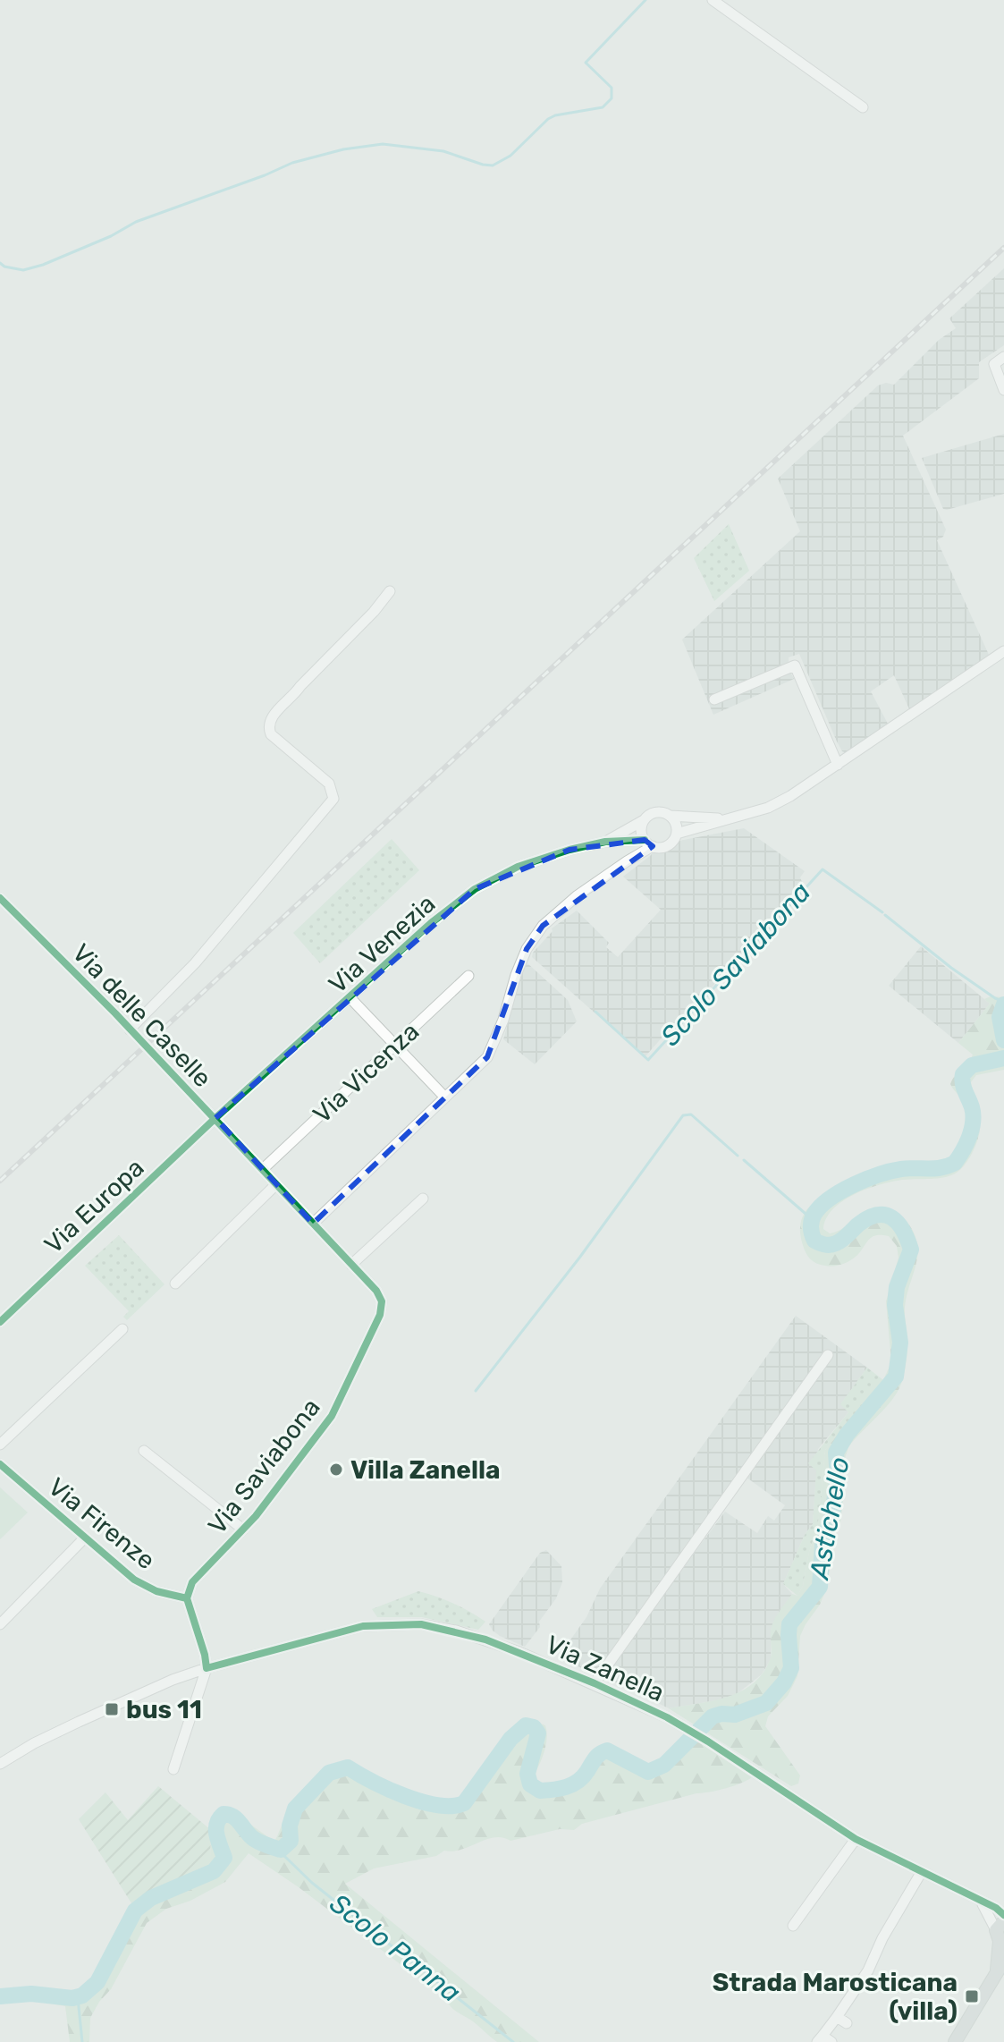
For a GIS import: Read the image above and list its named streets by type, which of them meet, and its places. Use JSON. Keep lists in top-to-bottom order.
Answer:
{
  "streets": {
    "street": [
      "Via Venezia",
      "Via delle Caselle",
      "Via Vicenza",
      "Via Europa",
      "Via Saviabona",
      "Via Firenze",
      "Via Zanella"
    ]
  },
  "crossings": [
    ["Via Venezia", "Via delle Caselle"],
    ["Via Venezia", "Via Europa"],
    ["Via delle Caselle", "Via Vicenza"],
    ["Via delle Caselle", "Via Europa"],
    ["Via delle Caselle", "Via Saviabona"],
    ["Via Saviabona", "Via Firenze"]
  ],
  "water": ["Scolo Saviabona", "Astichello", "Scolo Panna"],
  "places": {
    "other": ["Villa Zanella"],
    "transit": ["bus 11", "Strada Marosticana (villa)"]
  }
}
